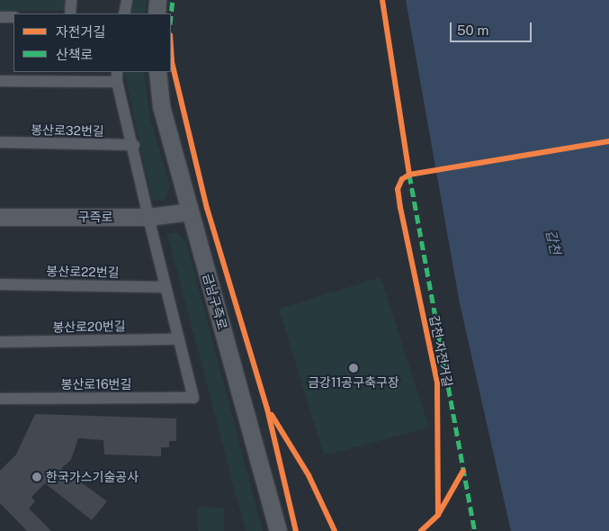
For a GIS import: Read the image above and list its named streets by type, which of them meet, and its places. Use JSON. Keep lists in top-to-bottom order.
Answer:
{
  "streets": {
    "main road": ["구즉로", "금남구즉로"],
    "street": [
      "봉산로32번길",
      "봉산로22번길",
      "봉산로20번길",
      "봉산로16번길"
    ],
    "cycle path": ["갑천 자전거길"]
  },
  "crossings": [
    ["구즉로", "금남구즉로"],
    ["봉산로20번길", "봉산로16번길"]
  ],
  "water": ["갑천"],
  "places": ["금강11공구축구장", "한국가스기술공사"],
  "legend": ["자전거길", "산책로"],
  "scale_bar": "50 m"
}
